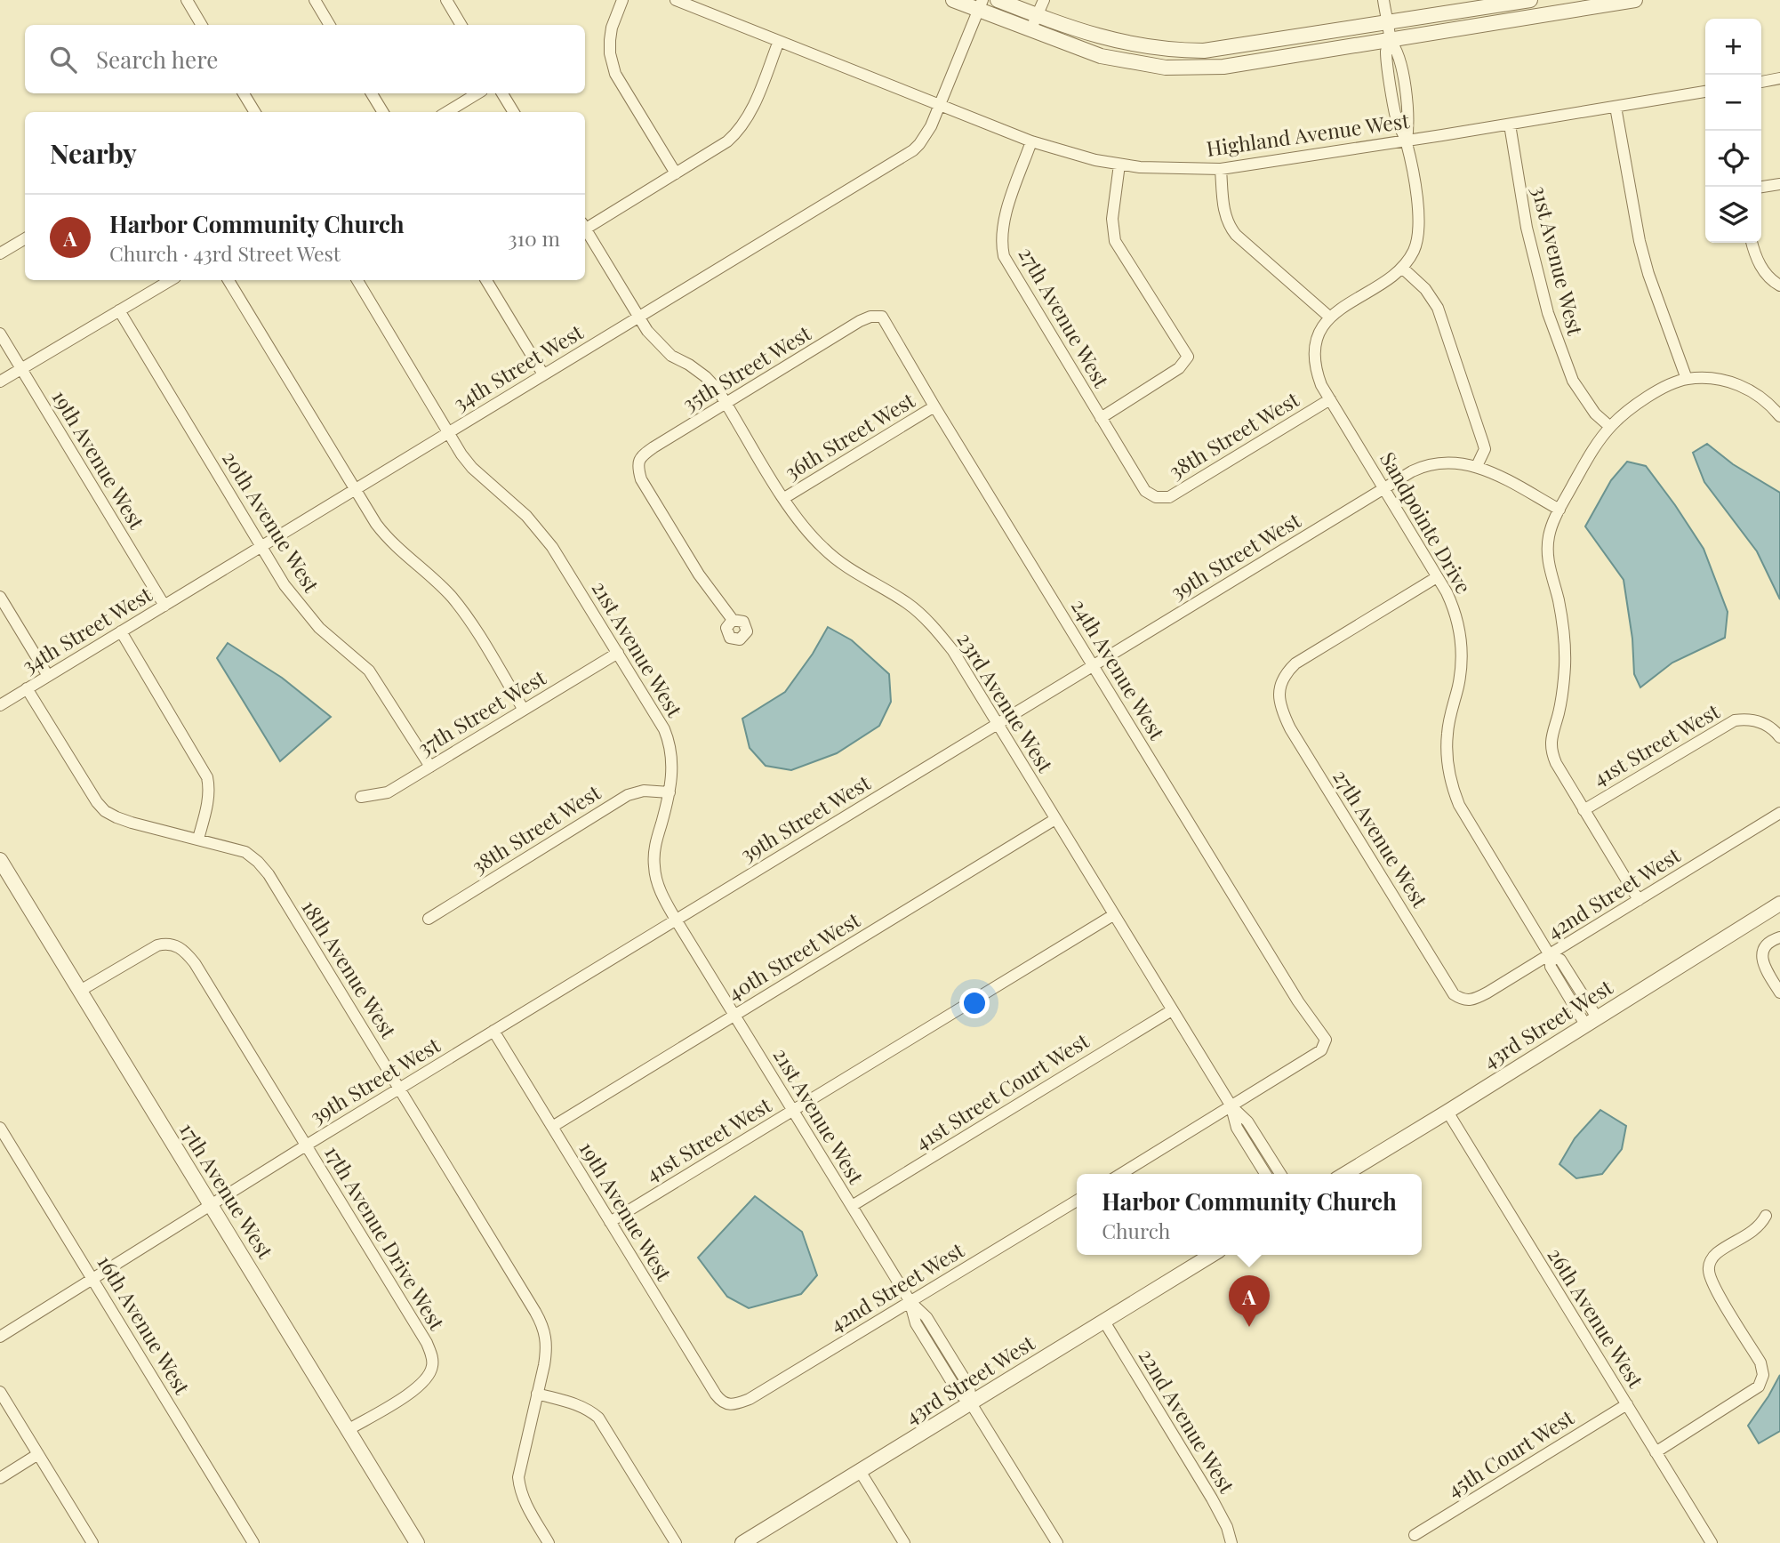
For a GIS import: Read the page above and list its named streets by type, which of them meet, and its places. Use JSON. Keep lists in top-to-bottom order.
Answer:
{
  "streets": {
    "street": [
      "Highland Avenue West",
      "31st Avenue West",
      "27th Avenue West",
      "34th Street West",
      "35th Street West",
      "38th Street West",
      "36th Street West",
      "19th Avenue West",
      "20th Avenue West",
      "Sandpointe Drive",
      "39th Street West",
      "21st Avenue West",
      "24th Avenue West",
      "23rd Avenue West",
      "37th Street West",
      "41st Street West",
      "42nd Street West",
      "40th Street West",
      "18th Avenue West",
      "43rd Street West",
      "41st Street Court West",
      "17th Avenue West",
      "17th Avenue Drive West",
      "26th Avenue West",
      "16th Avenue West",
      "22nd Avenue West",
      "45th Court West"
    ]
  },
  "crossings": [
    ["Highland Avenue West", "31st Avenue West"],
    ["Highland Avenue West", "27th Avenue West"],
    ["Highland Avenue West", "34th Street West"],
    ["Highland Avenue West", "Sandpointe Drive"],
    ["27th Avenue West", "38th Street West"],
    ["27th Avenue West", "Sandpointe Drive"],
    ["27th Avenue West", "42nd Street West"],
    ["34th Street West", "19th Avenue West"],
    ["34th Street West", "20th Avenue West"],
    ["34th Street West", "21st Avenue West"],
    ["34th Street West", "23rd Avenue West"],
    ["34th Street West", "18th Avenue West"],
    ["35th Street West", "24th Avenue West"],
    ["35th Street West", "23rd Avenue West"],
    ["38th Street West", "Sandpointe Drive"],
    ["38th Street West", "21st Avenue West"],
    ["36th Street West", "24th Avenue West"],
    ["36th Street West", "23rd Avenue West"],
    ["19th Avenue West", "39th Street West"],
    ["19th Avenue West", "41st Street West"],
    ["19th Avenue West", "42nd Street West"],
    ["19th Avenue West", "40th Street West"],
    ["20th Avenue West", "37th Street West"],
    ["Sandpointe Drive", "39th Street West"],
    ["Sandpointe Drive", "42nd Street West"],
    ["Sandpointe Drive", "43rd Street West"],
    ["39th Street West", "21st Avenue West"],
    ["39th Street West", "24th Avenue West"],
    ["39th Street West", "23rd Avenue West"],
    ["39th Street West", "18th Avenue West"],
    ["39th Street West", "17th Avenue West"],
    ["39th Street West", "17th Avenue Drive West"],
    ["39th Street West", "16th Avenue West"],
    ["21st Avenue West", "37th Street West"],
    ["21st Avenue West", "41st Street West"],
    ["21st Avenue West", "42nd Street West"],
    ["21st Avenue West", "40th Street West"],
    ["21st Avenue West", "43rd Street West"],
    ["21st Avenue West", "41st Street Court West"],
    ["24th Avenue West", "23rd Avenue West"],
    ["23rd Avenue West", "41st Street West"],
    ["23rd Avenue West", "40th Street West"],
    ["23rd Avenue West", "41st Street Court West"],
    ["43rd Street West", "26th Avenue West"],
    ["43rd Street West", "22nd Avenue West"],
    ["17th Avenue West", "17th Avenue Drive West"],
    ["26th Avenue West", "45th Court West"]
  ],
  "page": {
    "map_buttons": ["+", "−"],
    "search": "Search here",
    "heading": "Nearby",
    "list": [
      {
        "mark": "A",
        "name": "Harbor Community Church",
        "note": "Church · 43rd Street West",
        "value": "310 m"
      }
    ],
    "popup": ["Harbor Community Church", "Church"],
    "pins": "A"
  }
}
